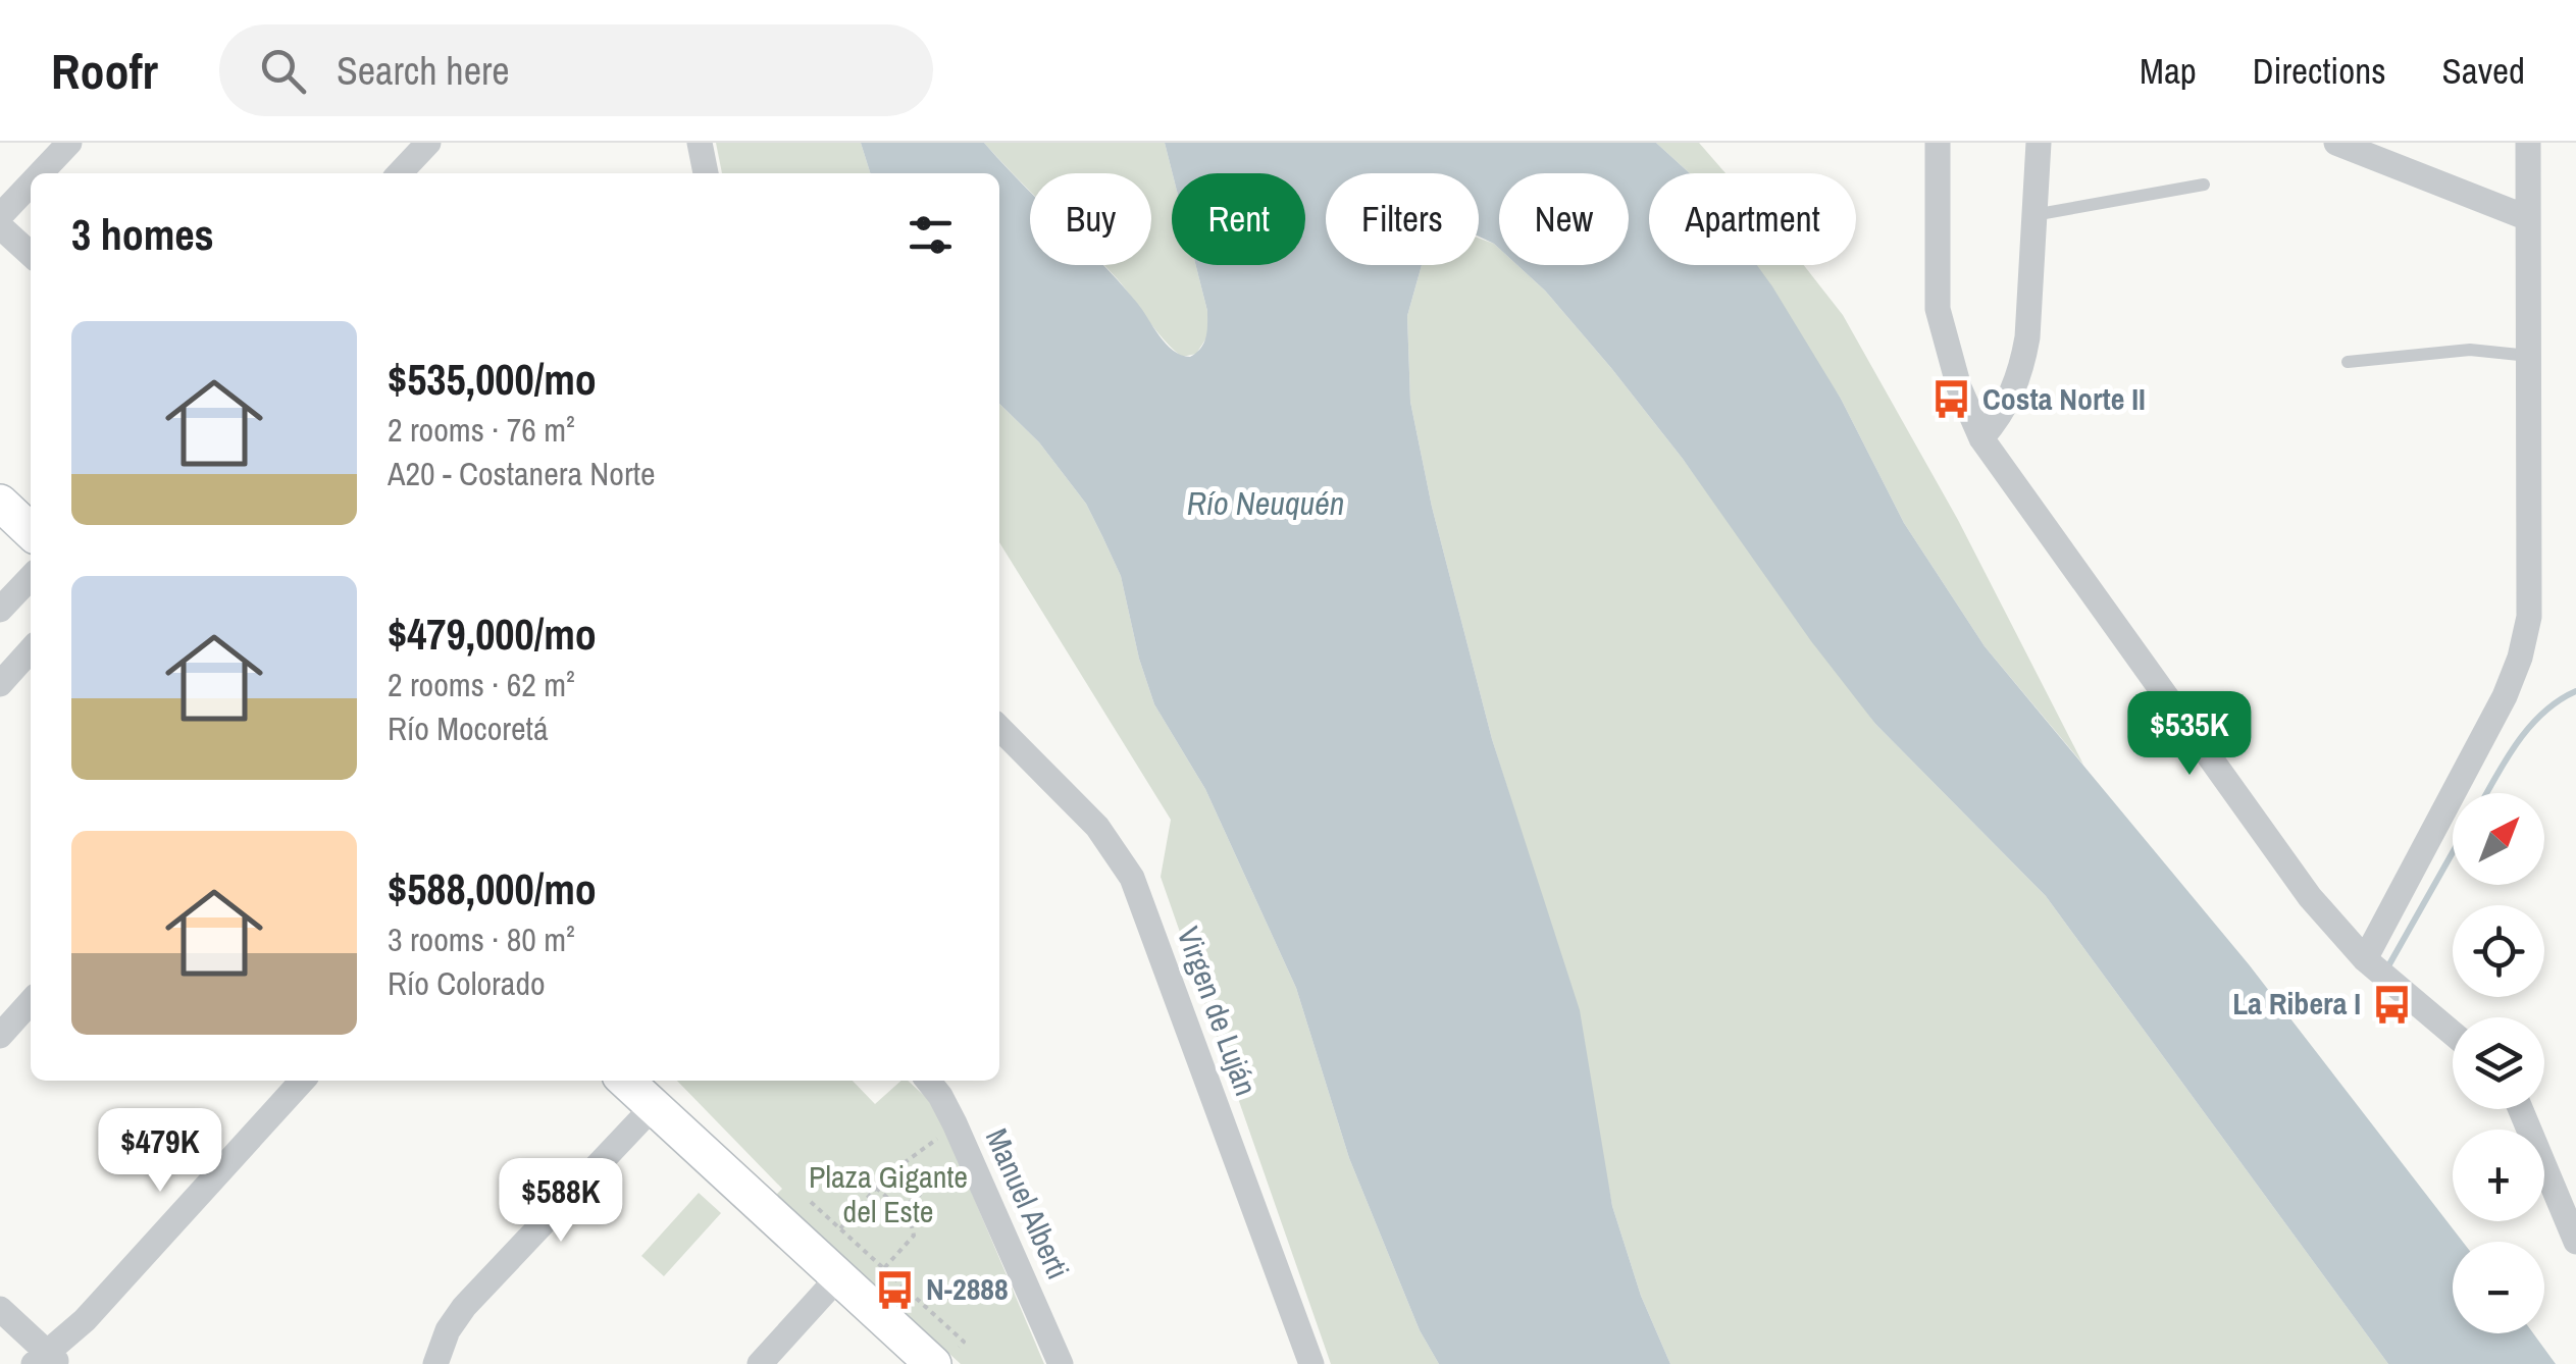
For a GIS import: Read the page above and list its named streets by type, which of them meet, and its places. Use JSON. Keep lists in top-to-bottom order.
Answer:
{
  "streets": {
    "street": ["Virgen de Luján", "Manuel Alberti"]
  },
  "water": ["Río Neuquén"],
  "parks": ["Plaza Gigante del Este"],
  "places": {
    "bus stop": ["Costa Norte II", "La Ribera I", "N-2888"]
  },
  "north": "top right",
  "page": {
    "header": "Roofr",
    "search": "Search here",
    "nav": ["Map", "Directions", "Saved"],
    "chip": [
      "Buy",
      "Rent",
      "Filters",
      "New",
      "Apartment"
    ],
    "heading": "3 homes",
    "list": [
      {
        "name": "$535,000/mo",
        "note": "2 rooms · 76 m² · A20 - Costanera Norte"
      },
      {
        "name": "$479,000/mo",
        "note": "2 rooms · 62 m² · Río Mocoretá"
      },
      {
        "name": "$588,000/mo",
        "note": "3 rooms · 80 m² · Río Colorado"
      }
    ],
    "price": ["$535K", "$479K", "$588K"],
    "map_buttons": ["+", "−"]
  }
}
